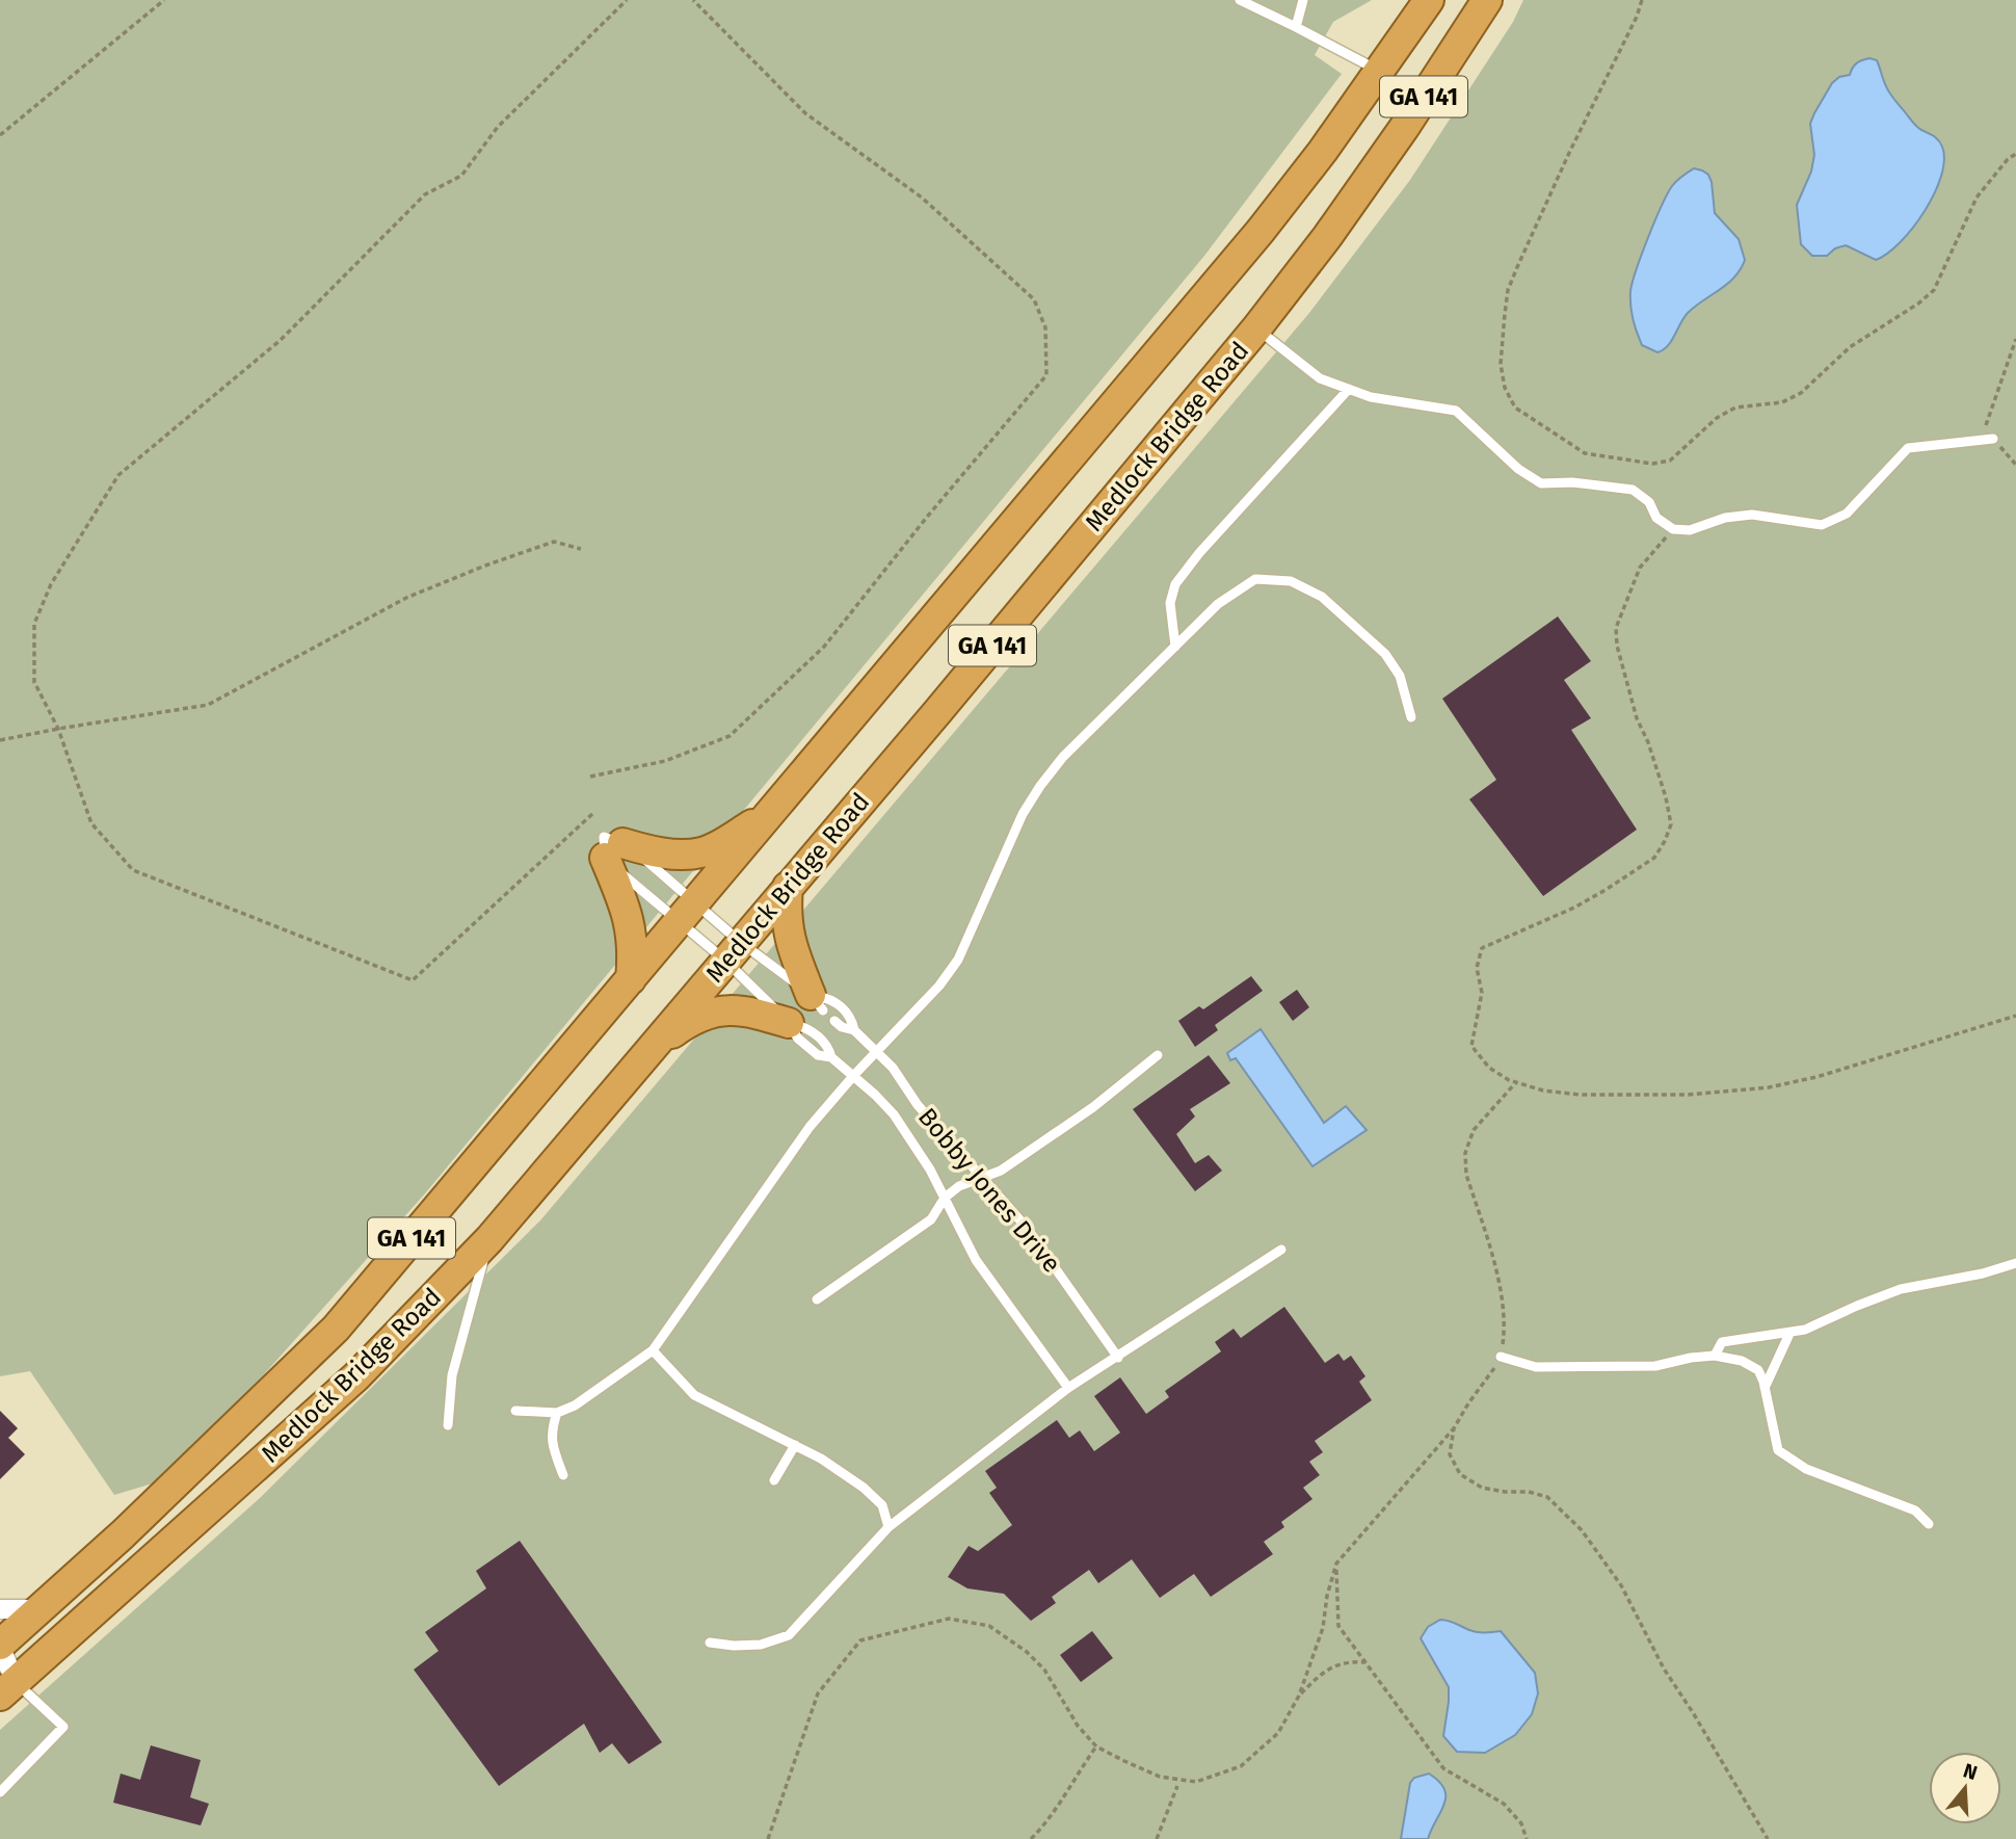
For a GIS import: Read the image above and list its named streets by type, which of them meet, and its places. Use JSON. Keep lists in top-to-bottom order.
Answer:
{
  "streets": {
    "highway": ["GA 141", "Medlock Bridge Road"],
    "lane": ["Bobby Jones Drive"]
  },
  "crossings": [
    ["Medlock Bridge Road", "Bobby Jones Drive"]
  ],
  "north": "top"
}
